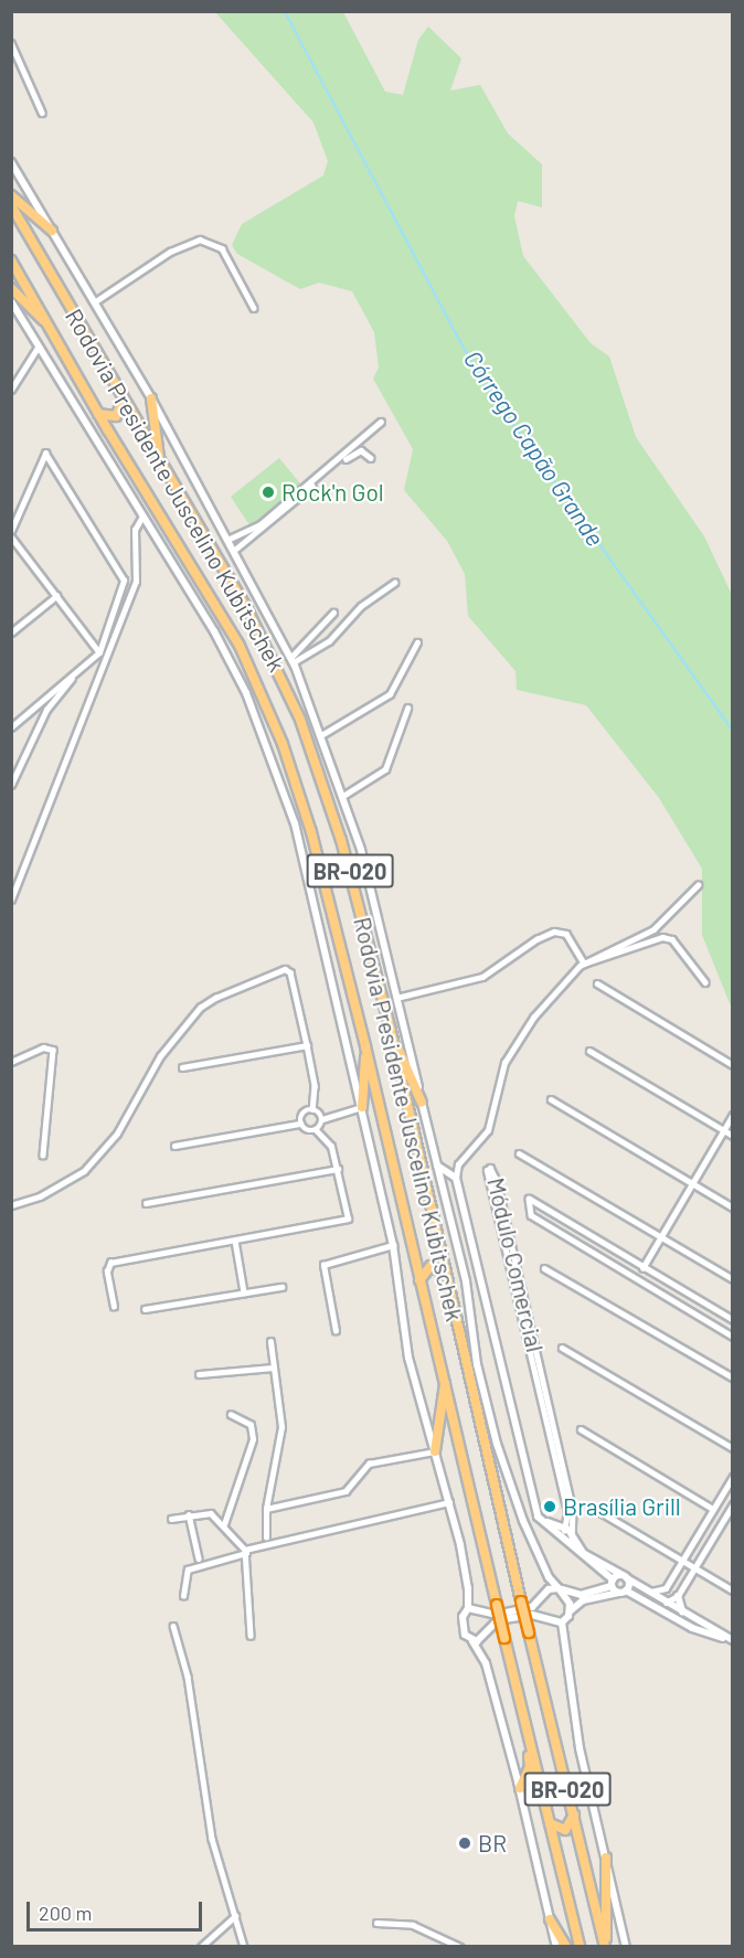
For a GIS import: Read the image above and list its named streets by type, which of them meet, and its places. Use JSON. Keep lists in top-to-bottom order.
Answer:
{
  "streets": {
    "highway": ["Rodovia Presidente Juscelino Kubitschek", "BR-020"],
    "main road": ["Módulo Comercial"]
  },
  "crossings": [
    ["Rodovia Presidente Juscelino Kubitschek", "BR-020"]
  ],
  "water": ["Córrego Capão Grande"],
  "places": ["Rock'n Gol", "Brasília Grill", "BR"],
  "scale_bar": "200 m"
}
